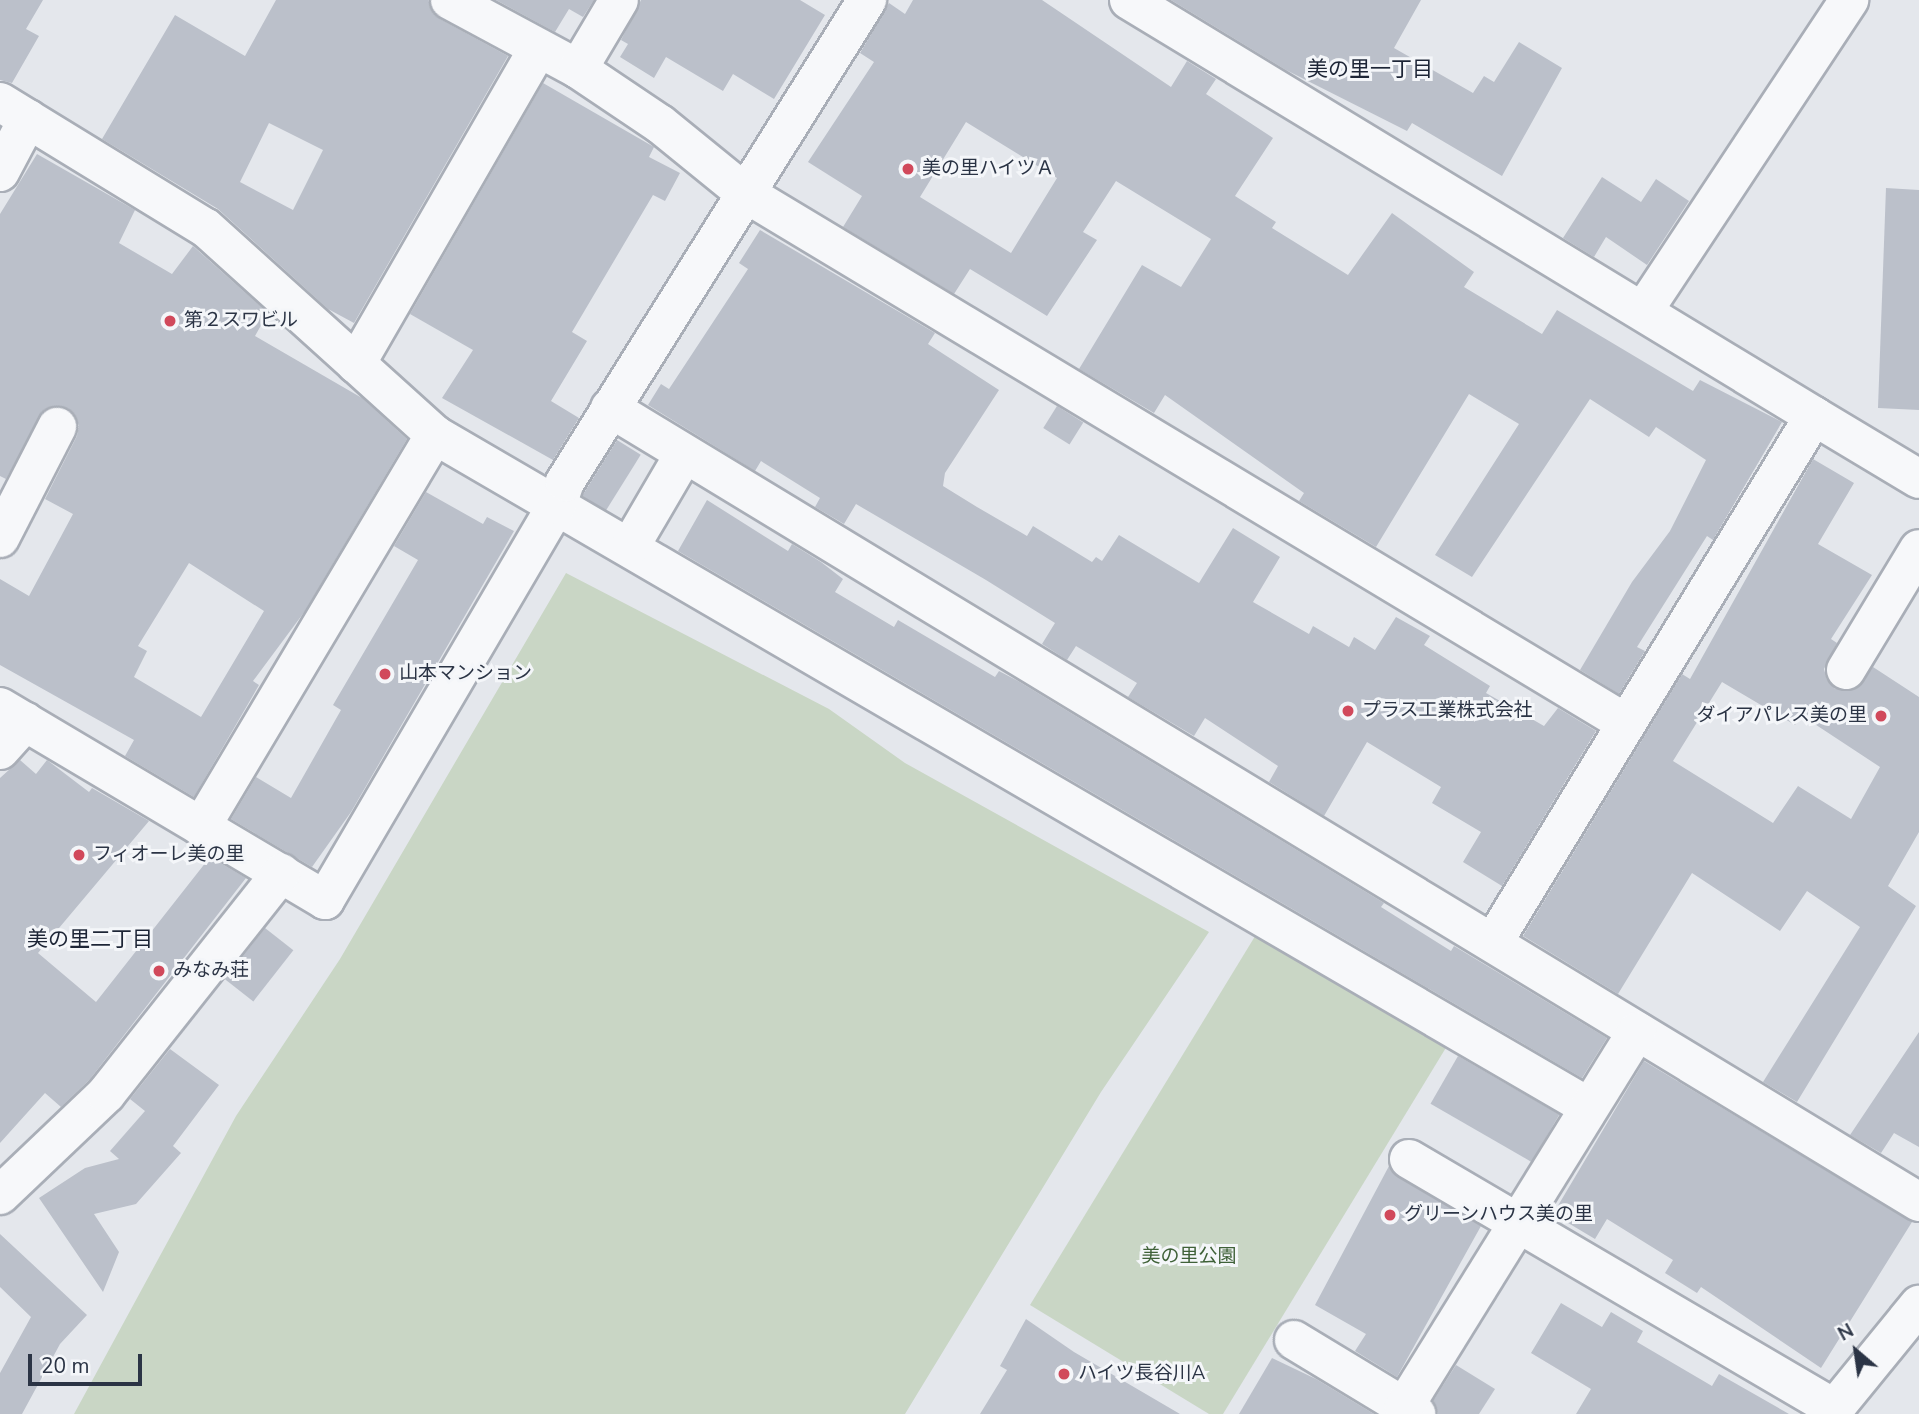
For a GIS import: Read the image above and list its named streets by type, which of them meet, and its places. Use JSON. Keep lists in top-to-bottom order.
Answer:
{
  "districts": ["美の里一丁目", "美の里二丁目"],
  "parks": ["美の里公園"],
  "places": [
    "美の里ハイツＡ",
    "第２スワビル",
    "山本マンション",
    "プラス工業株式会社",
    "ダイアパレス美の里",
    "フィオーレ美の里",
    "みなみ荘",
    "グリーンハウス美の里",
    "ハイツ長谷川A"
  ],
  "scale_bar": "20 m",
  "north": "top left"
}
